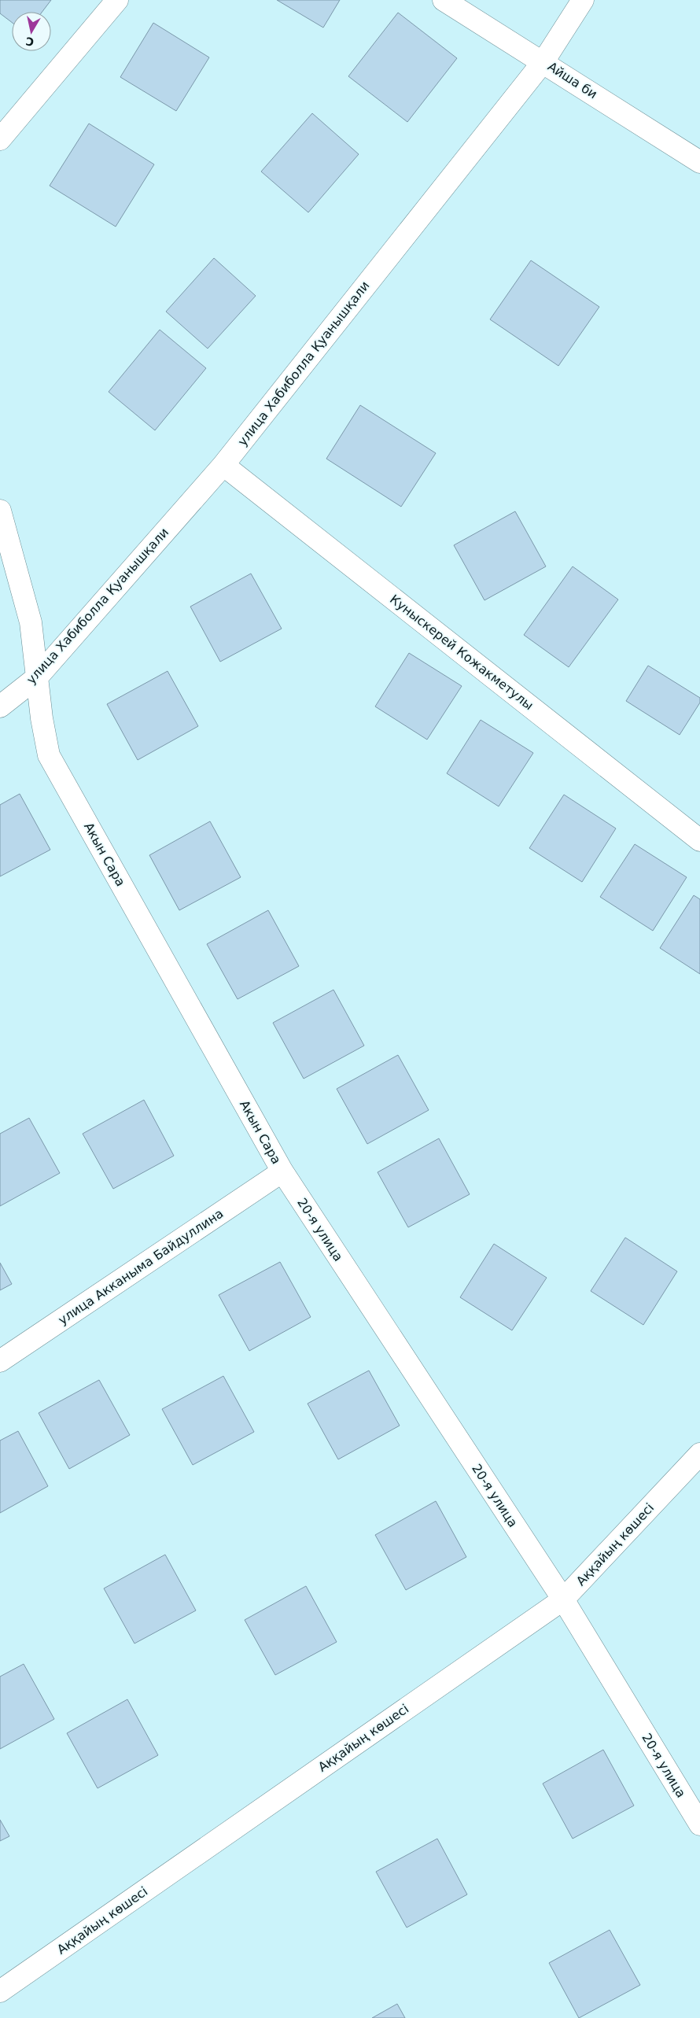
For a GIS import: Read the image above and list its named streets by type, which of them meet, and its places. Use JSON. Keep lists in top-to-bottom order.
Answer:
{
  "streets": {
    "street": [
      "Айша би",
      "улица Хабиболла Қуанышқали",
      "Куныскерей Кожакметулы",
      "Акын Сара",
      "20-я улица",
      "улица Акканыма Байдуллина",
      "Аққайың көшесі"
    ]
  },
  "crossings": [
    ["Айша би", "улица Хабиболла Қуанышқали"],
    ["улица Хабиболла Қуанышқали", "Куныскерей Кожакметулы"],
    ["улица Хабиболла Қуанышқали", "Акын Сара"],
    ["Акын Сара", "20-я улица"],
    ["Акын Сара", "улица Акканыма Байдуллина"],
    ["20-я улица", "улица Акканыма Байдуллина"],
    ["20-я улица", "Аққайың көшесі"]
  ],
  "north": "bottom"
}
